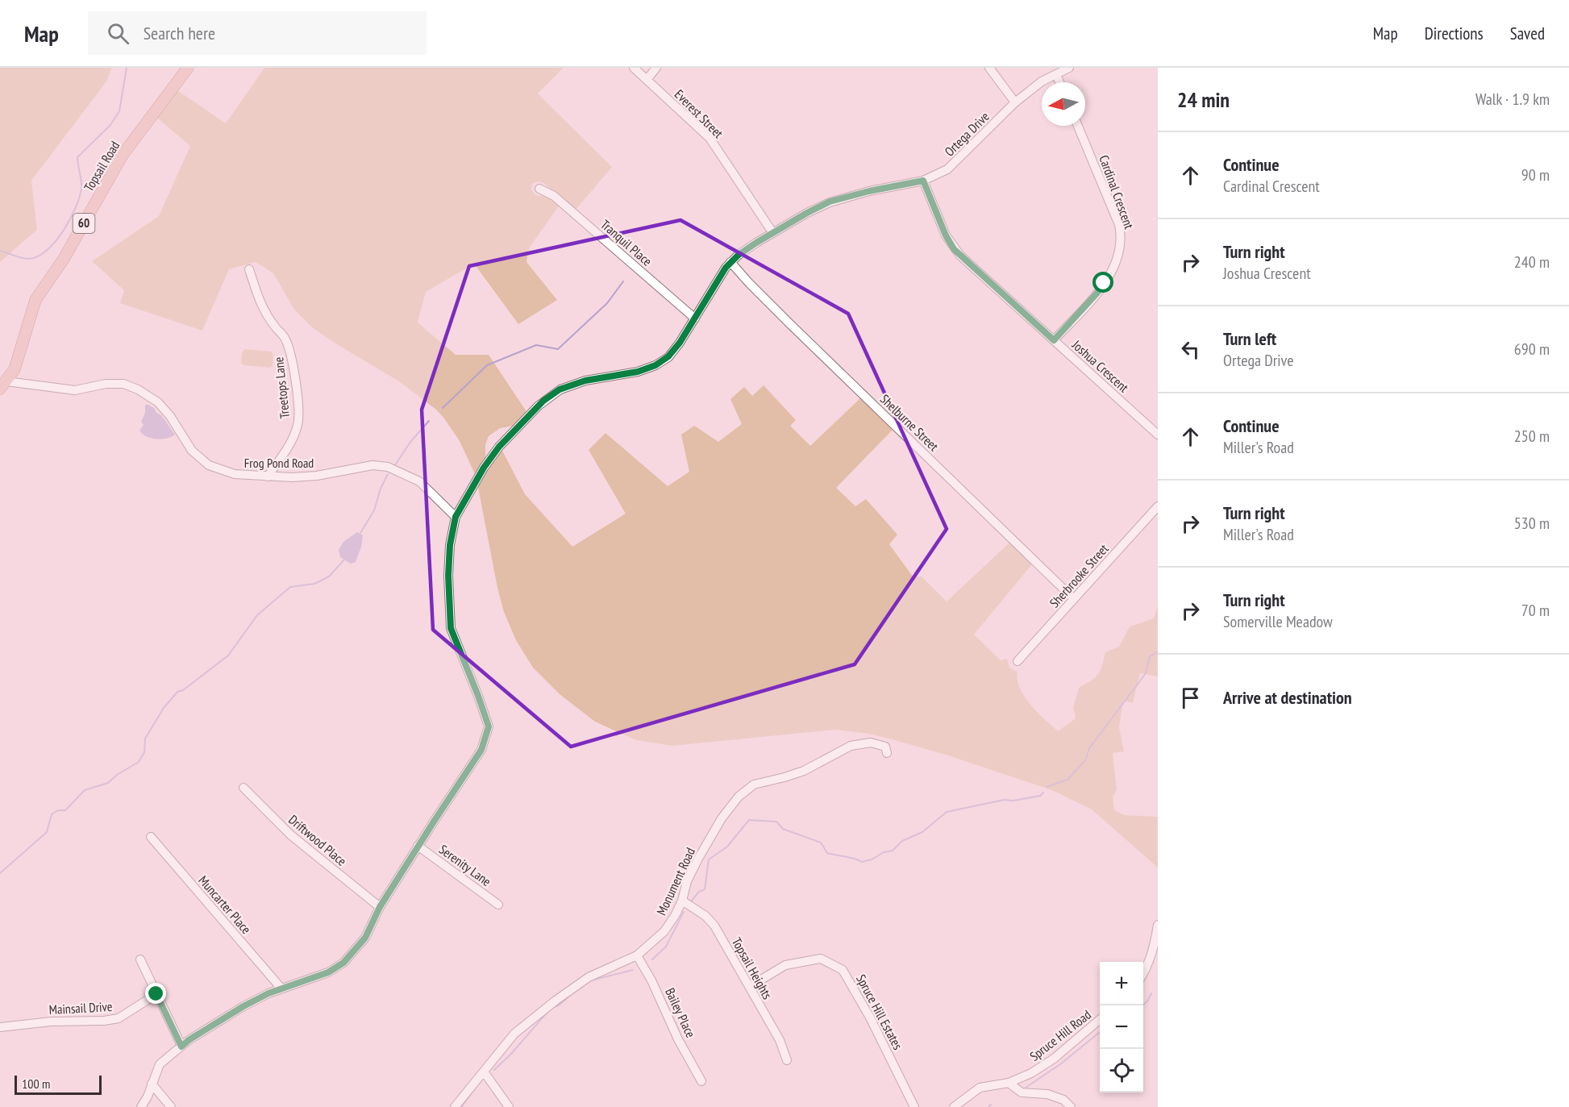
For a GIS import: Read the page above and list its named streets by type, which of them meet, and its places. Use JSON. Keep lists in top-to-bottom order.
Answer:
{
  "streets": {
    "main road": ["Topsail Road", "60"],
    "street": [
      "Everest Street",
      "Ortega Drive",
      "Cardinal Crescent",
      "Tranquil Place",
      "Joshua Crescent",
      "Treetops Lane",
      "Shelburne Street",
      "Frog Pond Road",
      "Sherbrooke Street",
      "Driftwood Place",
      "Serenity Lane",
      "Monument Road",
      "Muncarter Place",
      "Topsail Heights",
      "Mainsail Drive",
      "Spruce Hill Estates",
      "Bailey Place",
      "Spruce Hill Road"
    ]
  },
  "crossings": [
    ["Everest Street", "Ortega Drive"],
    ["Ortega Drive", "Tranquil Place"],
    ["Ortega Drive", "Joshua Crescent"],
    ["Ortega Drive", "Shelburne Street"],
    ["Ortega Drive", "Frog Pond Road"],
    ["Ortega Drive", "Driftwood Place"],
    ["Ortega Drive", "Serenity Lane"],
    ["Ortega Drive", "Muncarter Place"],
    ["Topsail Road", "Frog Pond Road"],
    ["Cardinal Crescent", "Joshua Crescent"],
    ["Treetops Lane", "Frog Pond Road"],
    ["Shelburne Street", "Sherbrooke Street"],
    ["Monument Road", "Topsail Heights"],
    ["Monument Road", "Bailey Place"],
    ["Topsail Heights", "Spruce Hill Estates"]
  ],
  "scale_bar": "100 m",
  "north": "left",
  "page": {
    "header": "Map",
    "search": "Search here",
    "nav": ["Map", "Directions", "Saved"],
    "heading": ["24 min", "Walk · 1.9 km"],
    "list": [
      ["Continue", "Cardinal Crescent", "90 m"],
      ["Turn right", "Joshua Crescent", "240 m"],
      ["Turn left", "Ortega Drive", "690 m"],
      ["Continue", "Miller's Road", "250 m"],
      ["Turn right", "Miller's Road", "530 m"],
      ["Turn right", "Somerville Meadow", "70 m"],
      "Arrive at destination"
    ],
    "map_buttons": ["+", "−"],
    "scale": "100 m"
  }
}
